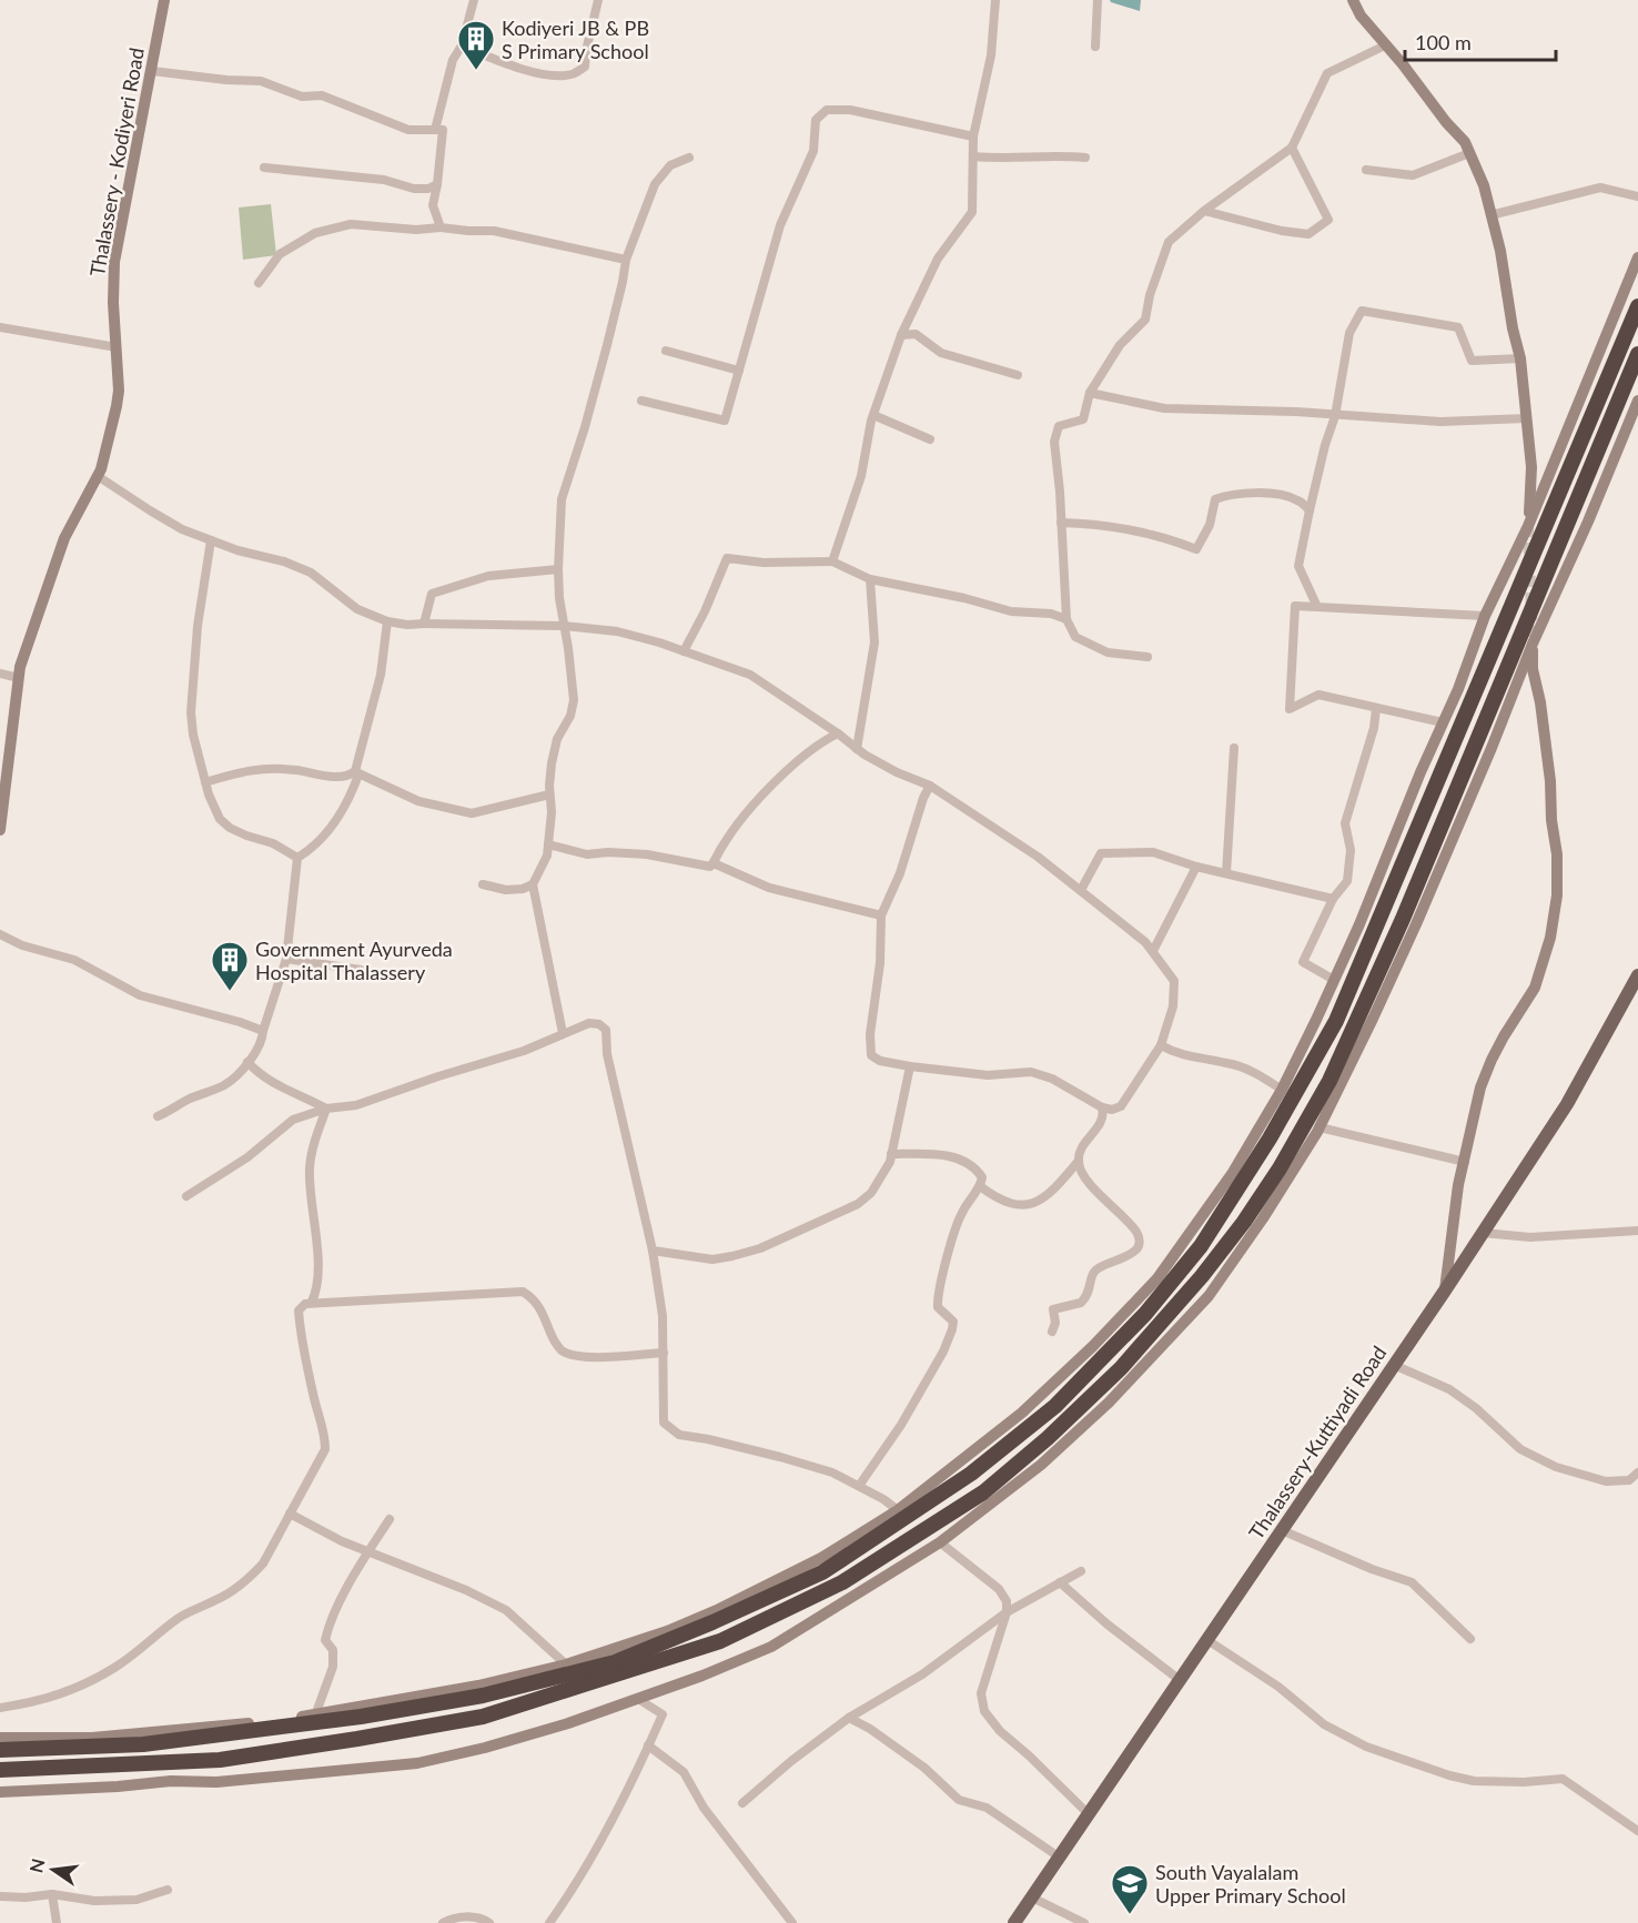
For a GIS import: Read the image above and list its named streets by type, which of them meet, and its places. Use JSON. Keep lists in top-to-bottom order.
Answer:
{
  "streets": {
    "main road": ["Thalassery-Kuttiyadi Road"],
    "street": ["Thalassery - Kodiyeri Road"]
  },
  "places": {
    "building": ["Kodiyeri JB & PB S Primary School", "Government Ayurveda Hospital Thalassery"],
    "school or university": ["South Vayalalam Upper Primary School"]
  },
  "scale_bar": "100 m",
  "north": "left"
}
